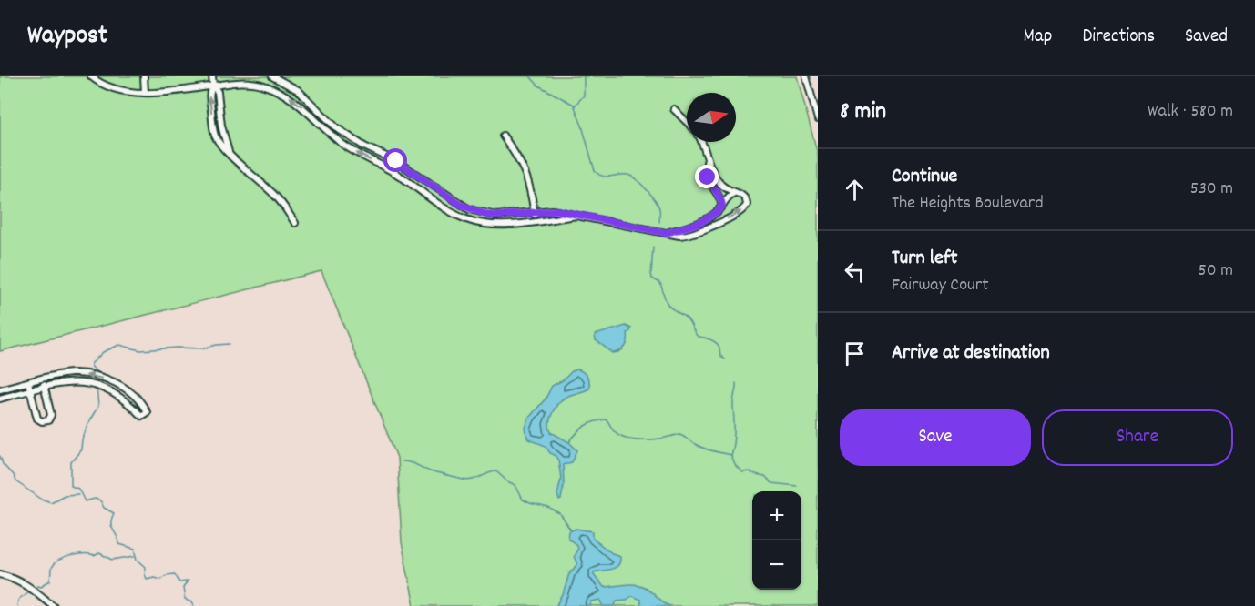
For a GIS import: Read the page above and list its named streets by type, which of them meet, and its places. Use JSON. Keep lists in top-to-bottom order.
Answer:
{
  "north": "right",
  "page": {
    "header": "Waypost",
    "nav": ["Map", "Directions", "Saved"],
    "heading": ["8 min", "Walk · 580 m"],
    "list": [
      ["Continue", "The Heights Boulevard", "530 m"],
      ["Turn left", "Fairway Court", "50 m"],
      "Arrive at destination"
    ],
    "buttons": ["Save", "Share"],
    "map_buttons": ["+", "−"]
  }
}
